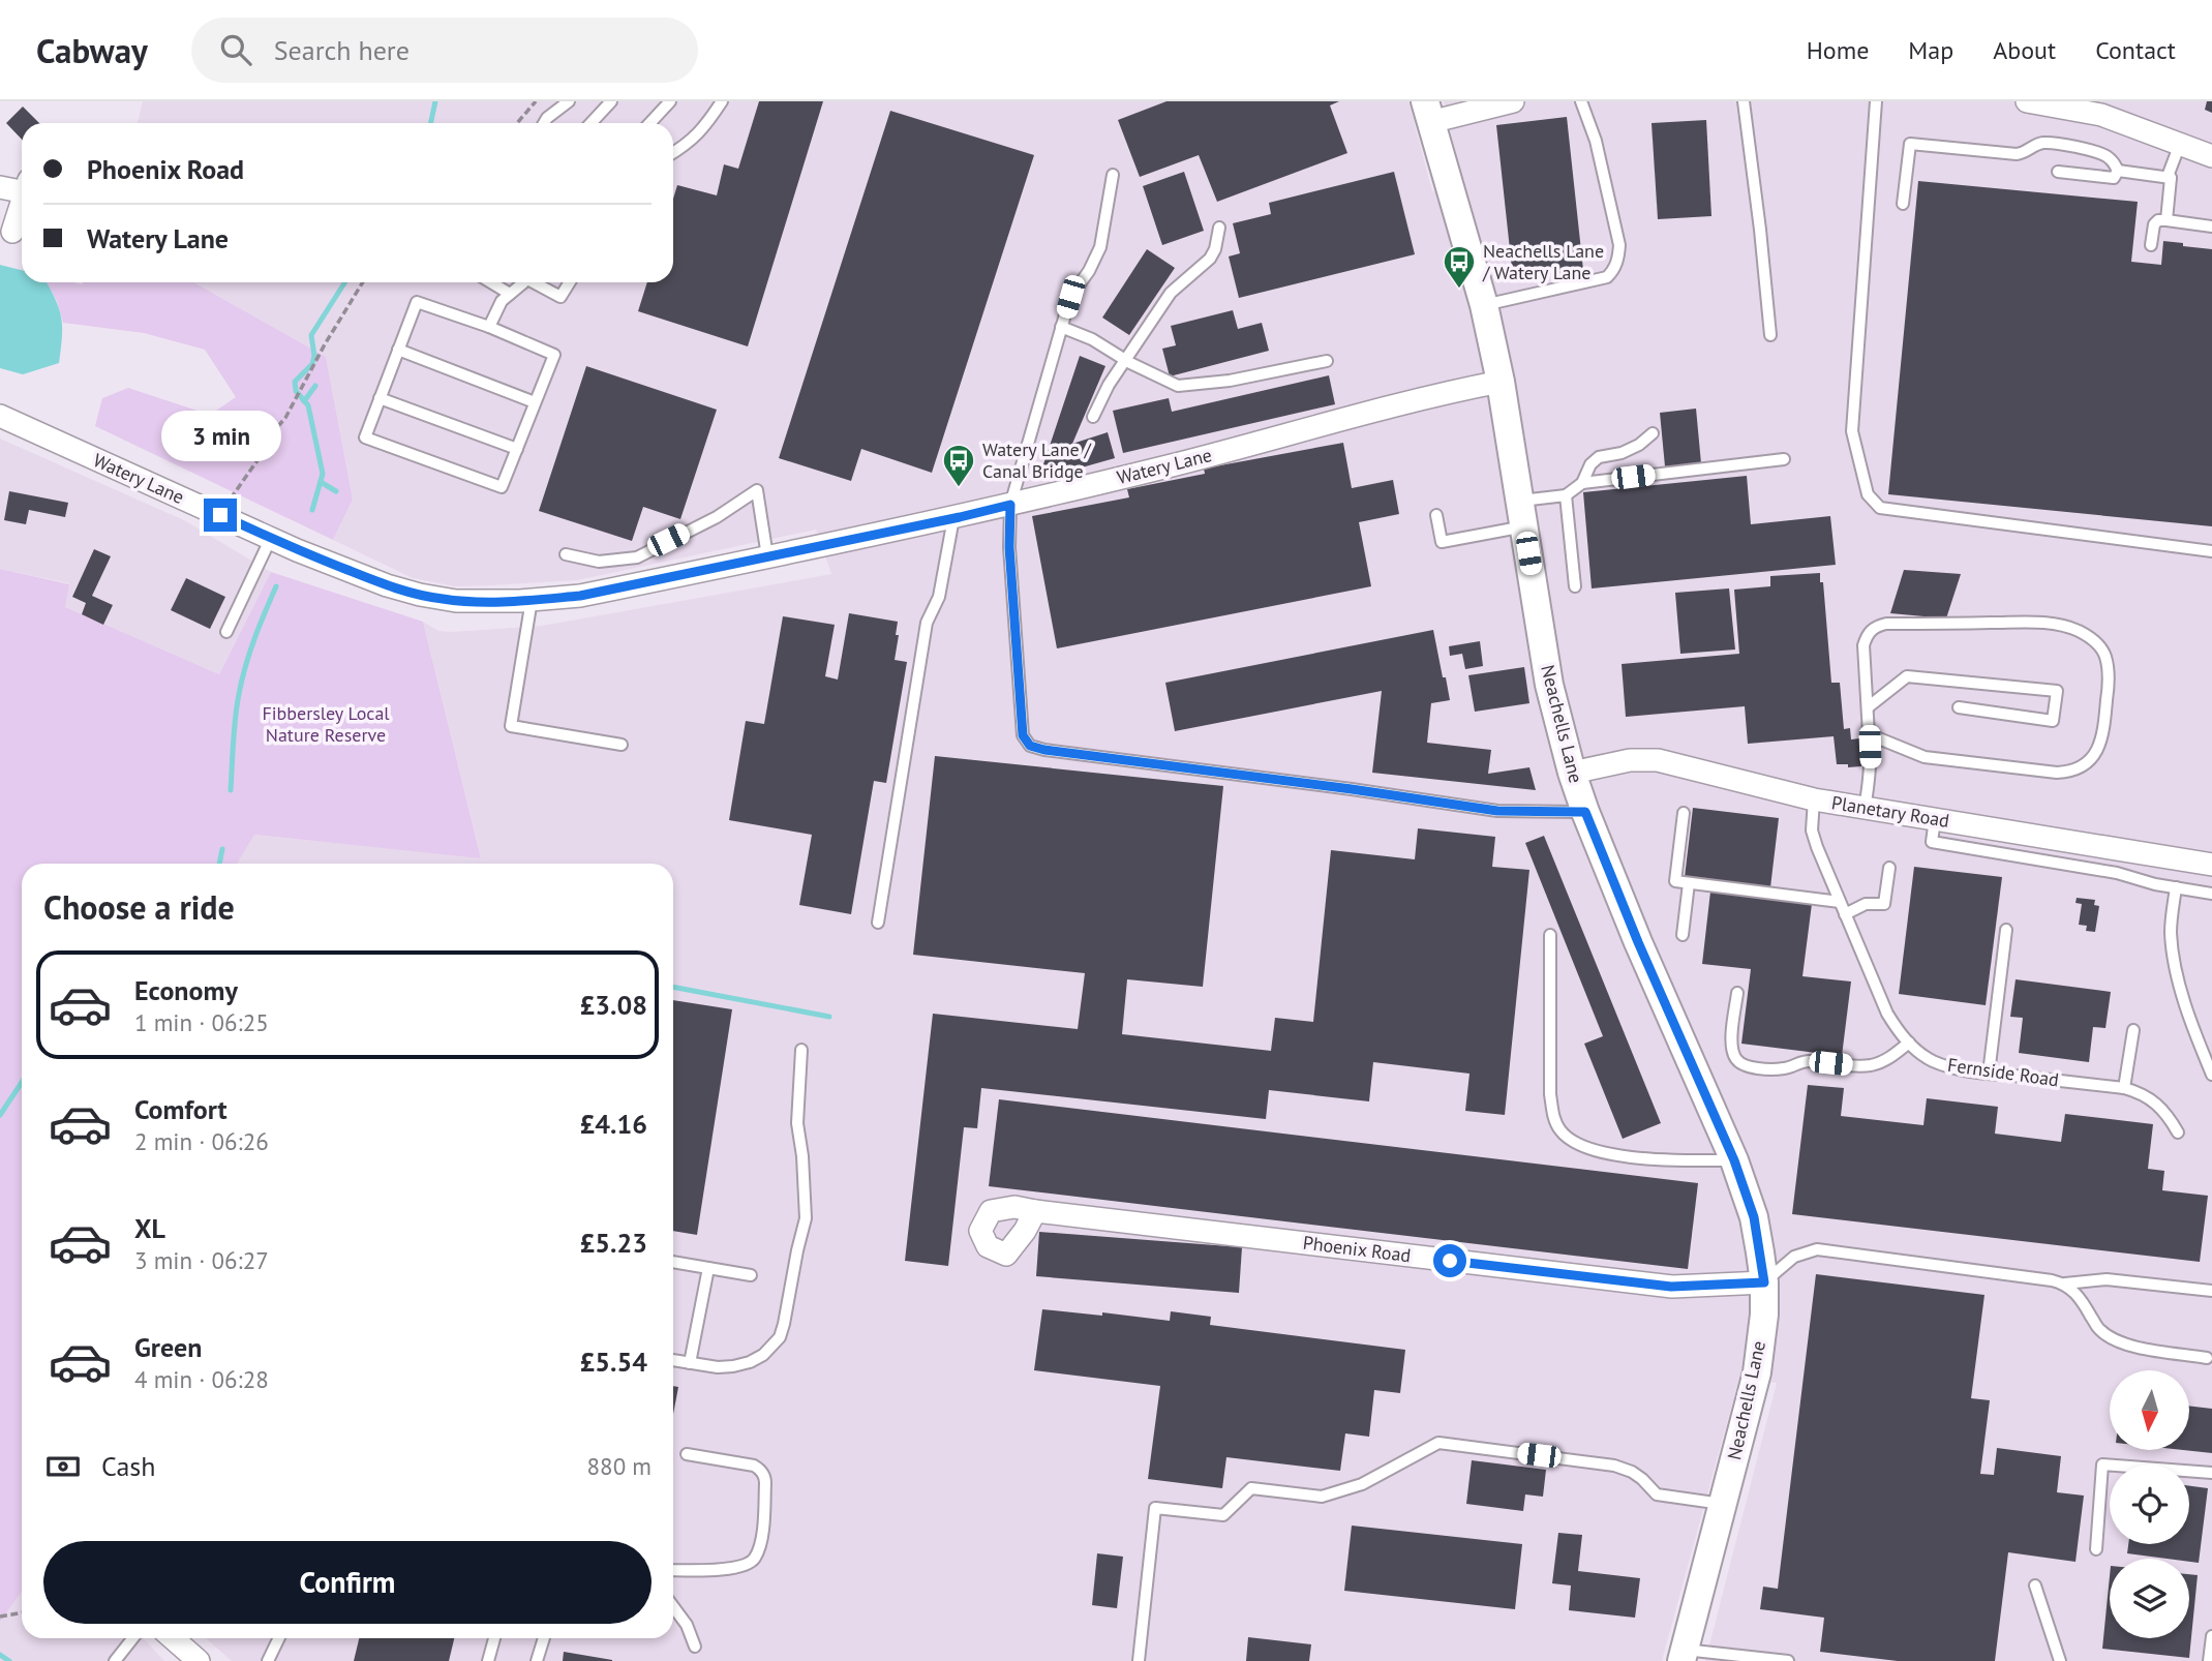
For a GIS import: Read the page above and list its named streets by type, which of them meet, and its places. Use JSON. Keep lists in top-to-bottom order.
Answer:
{
  "streets": {
    "street": [
      "Watery Lane",
      "Neachells Lane",
      "Planetary Road",
      "Phoenix Road"
    ],
    "lane": ["Fernside Road"]
  },
  "crossings": [
    ["Watery Lane", "Neachells Lane"],
    ["Neachells Lane", "Planetary Road"],
    ["Neachells Lane", "Phoenix Road"],
    ["Planetary Road", "Fernside Road"]
  ],
  "parks": ["Fibbersley Local Nature Reserve"],
  "places": {
    "bus stop": ["Neachells Lane / Watery Lane", "Watery Lane / Canal Bridge"]
  },
  "north": "bottom",
  "page": {
    "header": "Cabway",
    "search": "Search here",
    "nav": [
      "Home",
      "Map",
      "About",
      "Contact"
    ],
    "banner": ["Phoenix Road", "Watery Lane"],
    "bubble": "3 min",
    "heading": "Choose a ride",
    "list": [
      {
        "name": "Economy",
        "note": "1 min · 06:25",
        "value": "£3.08"
      },
      {
        "name": "Comfort",
        "note": "2 min · 06:26",
        "value": "£4.16"
      },
      {
        "name": "XL",
        "note": "3 min · 06:27",
        "value": "£5.23"
      },
      {
        "name": "Green",
        "note": "4 min · 06:28",
        "value": "£5.54"
      }
    ],
    "pay": ["Cash", "880 m"],
    "buttons": "Confirm"
  }
}
